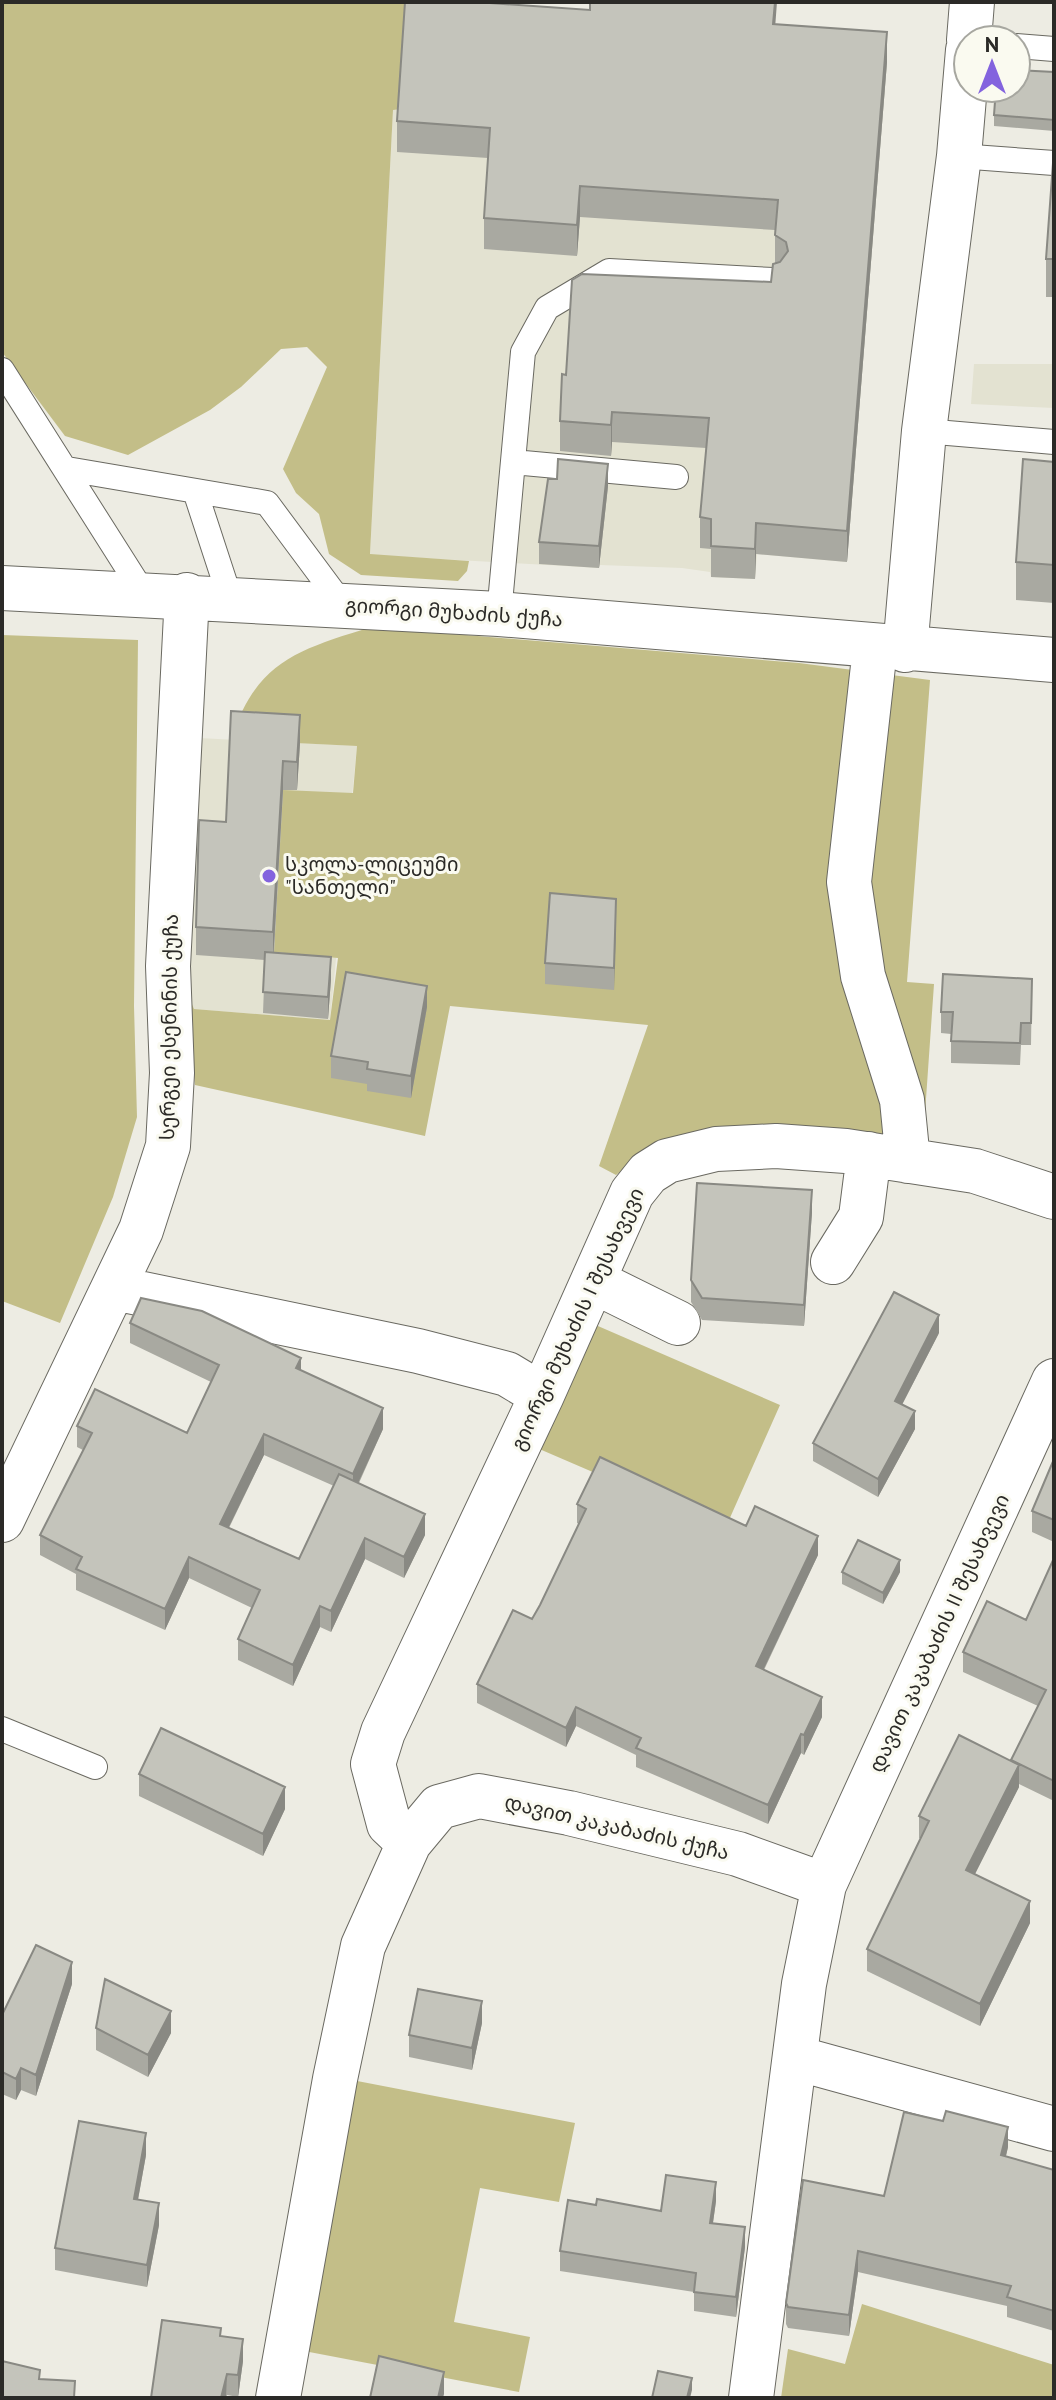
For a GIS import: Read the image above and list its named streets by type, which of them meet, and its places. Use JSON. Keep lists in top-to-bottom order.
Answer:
{
  "streets": {
    "street": [
      "გიორგი მუხაძის ქუჩა",
      "სერგეი ესენინის ქუჩა",
      "გიორგი მუხაძის I შესახვევი",
      "დავით კაკაბაძის II შესახვევი",
      "დავით კაკაბაძის ქუჩა"
    ]
  },
  "crossings": [
    ["გიორგი მუხაძის ქუჩა", "სერგეი ესენინის ქუჩა"],
    ["გიორგი მუხაძის I შესახვევი", "დავით კაკაბაძის ქუჩა"],
    ["დავით კაკაბაძის II შესახვევი", "დავით კაკაბაძის ქუჩა"]
  ],
  "places": ["სკოლა-ლიცეუმი \"სანთელი\""],
  "north": "top"
}
